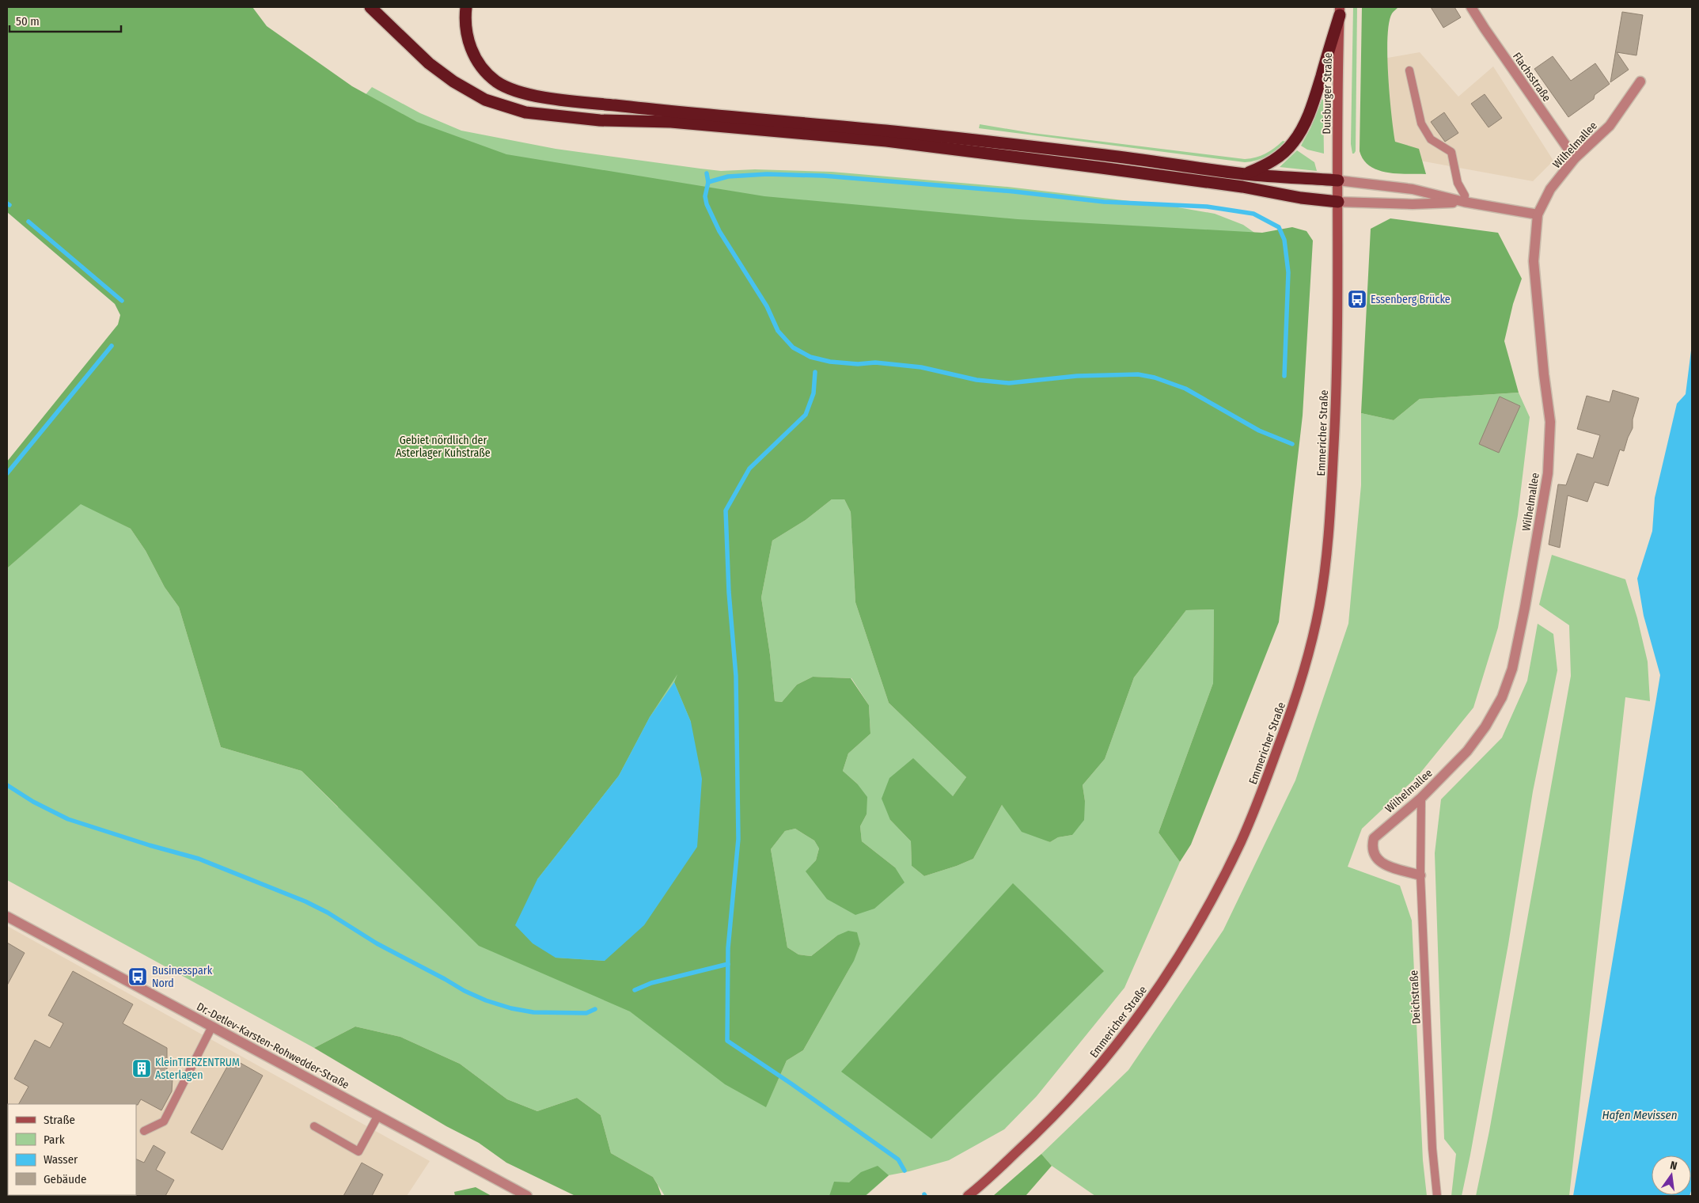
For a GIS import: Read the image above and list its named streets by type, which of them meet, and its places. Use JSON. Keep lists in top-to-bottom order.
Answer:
{
  "streets": {
    "main road": ["Duisburger Straße", "Emmericher Straße"],
    "street": ["Flachsstraße", "Wilhelmallee", "Dr.-Detlev-Karsten-Rohwedder-Straße"],
    "lane": ["Deichstraße"]
  },
  "crossings": [
    ["Flachsstraße", "Wilhelmallee"],
    ["Duisburger Straße", "Emmericher Straße"],
    ["Wilhelmallee", "Deichstraße"]
  ],
  "water": ["Hafen Mevissen"],
  "parks": ["Gebiet nördlich der Asterlager Kuhstraße"],
  "places": {
    "bus stop": ["Essenberg Brücke", "Businesspark Nord"],
    "building": ["KleinTIERZENTRUM Asterlagen"]
  },
  "legend": [
    "Straße",
    "Park",
    "Wasser",
    "Gebäude"
  ],
  "scale_bar": "50 m",
  "north": "top"
}
